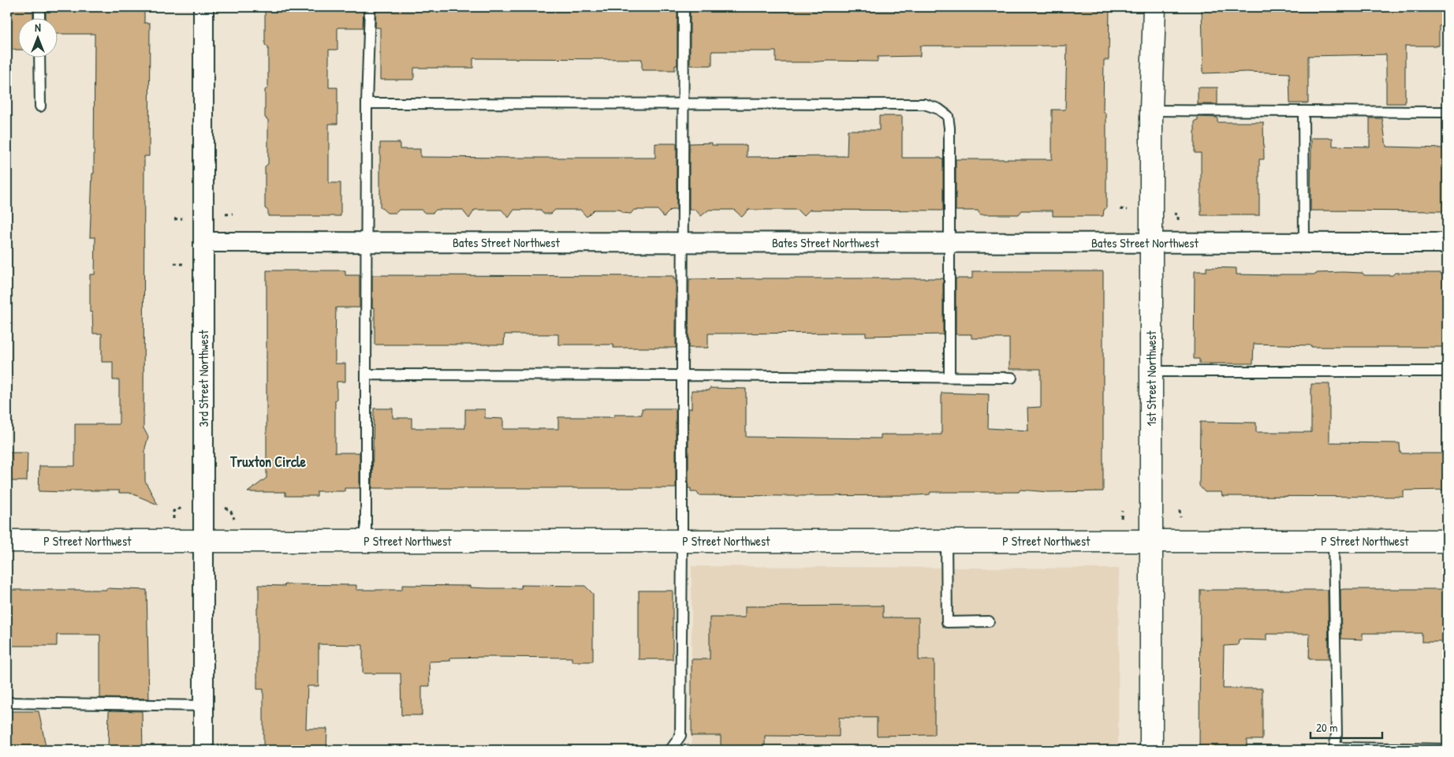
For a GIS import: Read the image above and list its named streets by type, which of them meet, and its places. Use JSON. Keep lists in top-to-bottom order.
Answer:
{
  "streets": {
    "street": [
      "Bates Street Northwest",
      "3rd Street Northwest",
      "1st Street Northwest",
      "P Street Northwest"
    ]
  },
  "crossings": [
    ["Bates Street Northwest", "3rd Street Northwest"],
    ["Bates Street Northwest", "1st Street Northwest"],
    ["3rd Street Northwest", "P Street Northwest"],
    ["1st Street Northwest", "P Street Northwest"]
  ],
  "districts": ["Truxton Circle"],
  "scale_bar": "20 m",
  "north": "top"
}
